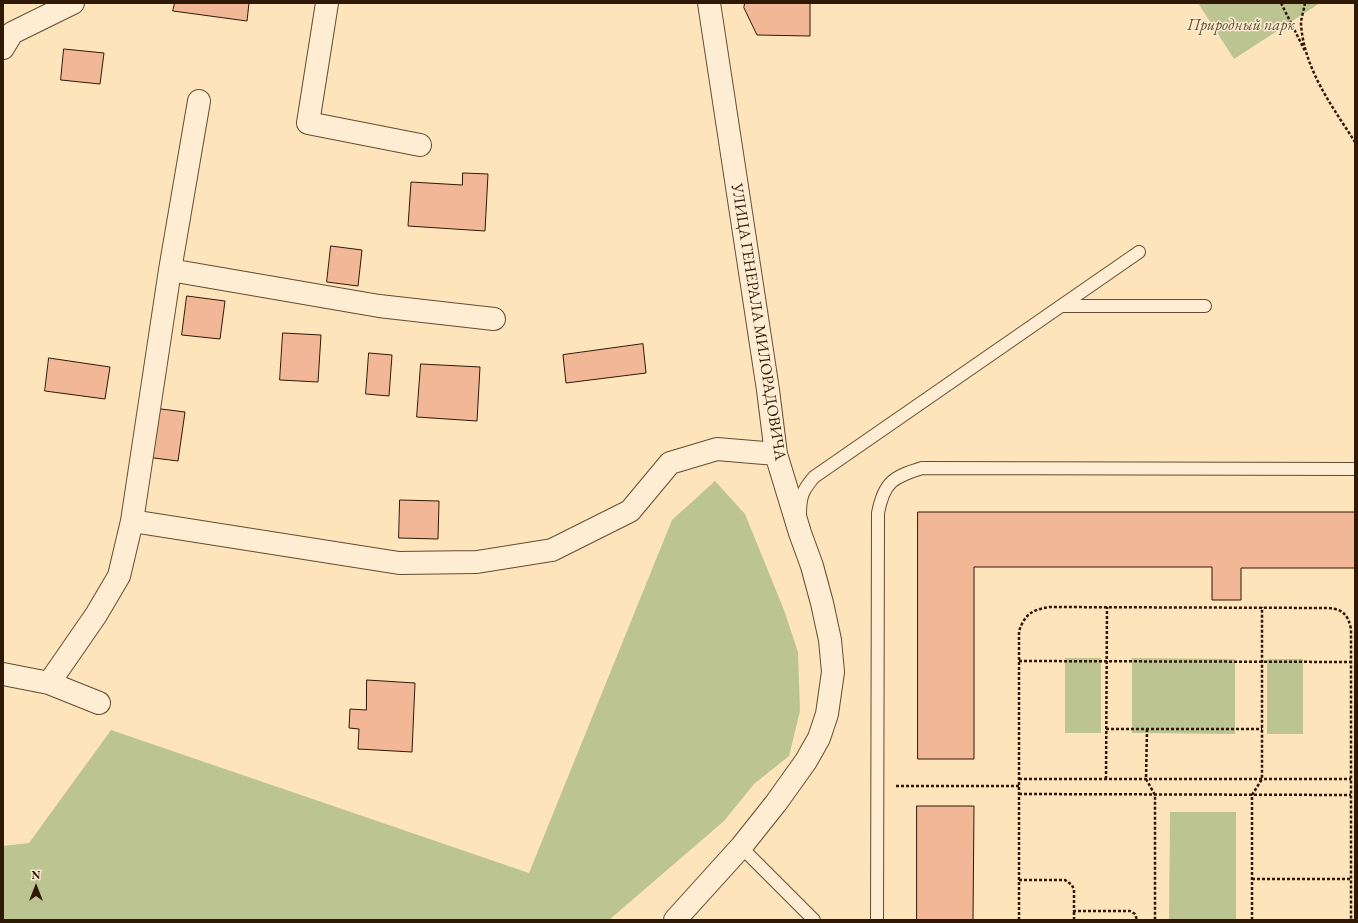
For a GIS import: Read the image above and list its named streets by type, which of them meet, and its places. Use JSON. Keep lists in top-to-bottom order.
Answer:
{
  "streets": {
    "street": ["УЛИЦА ГЕНЕРАЛА МИЛОРАДОВИЧА"]
  },
  "parks": ["Природный парк"],
  "north": "top"
}
